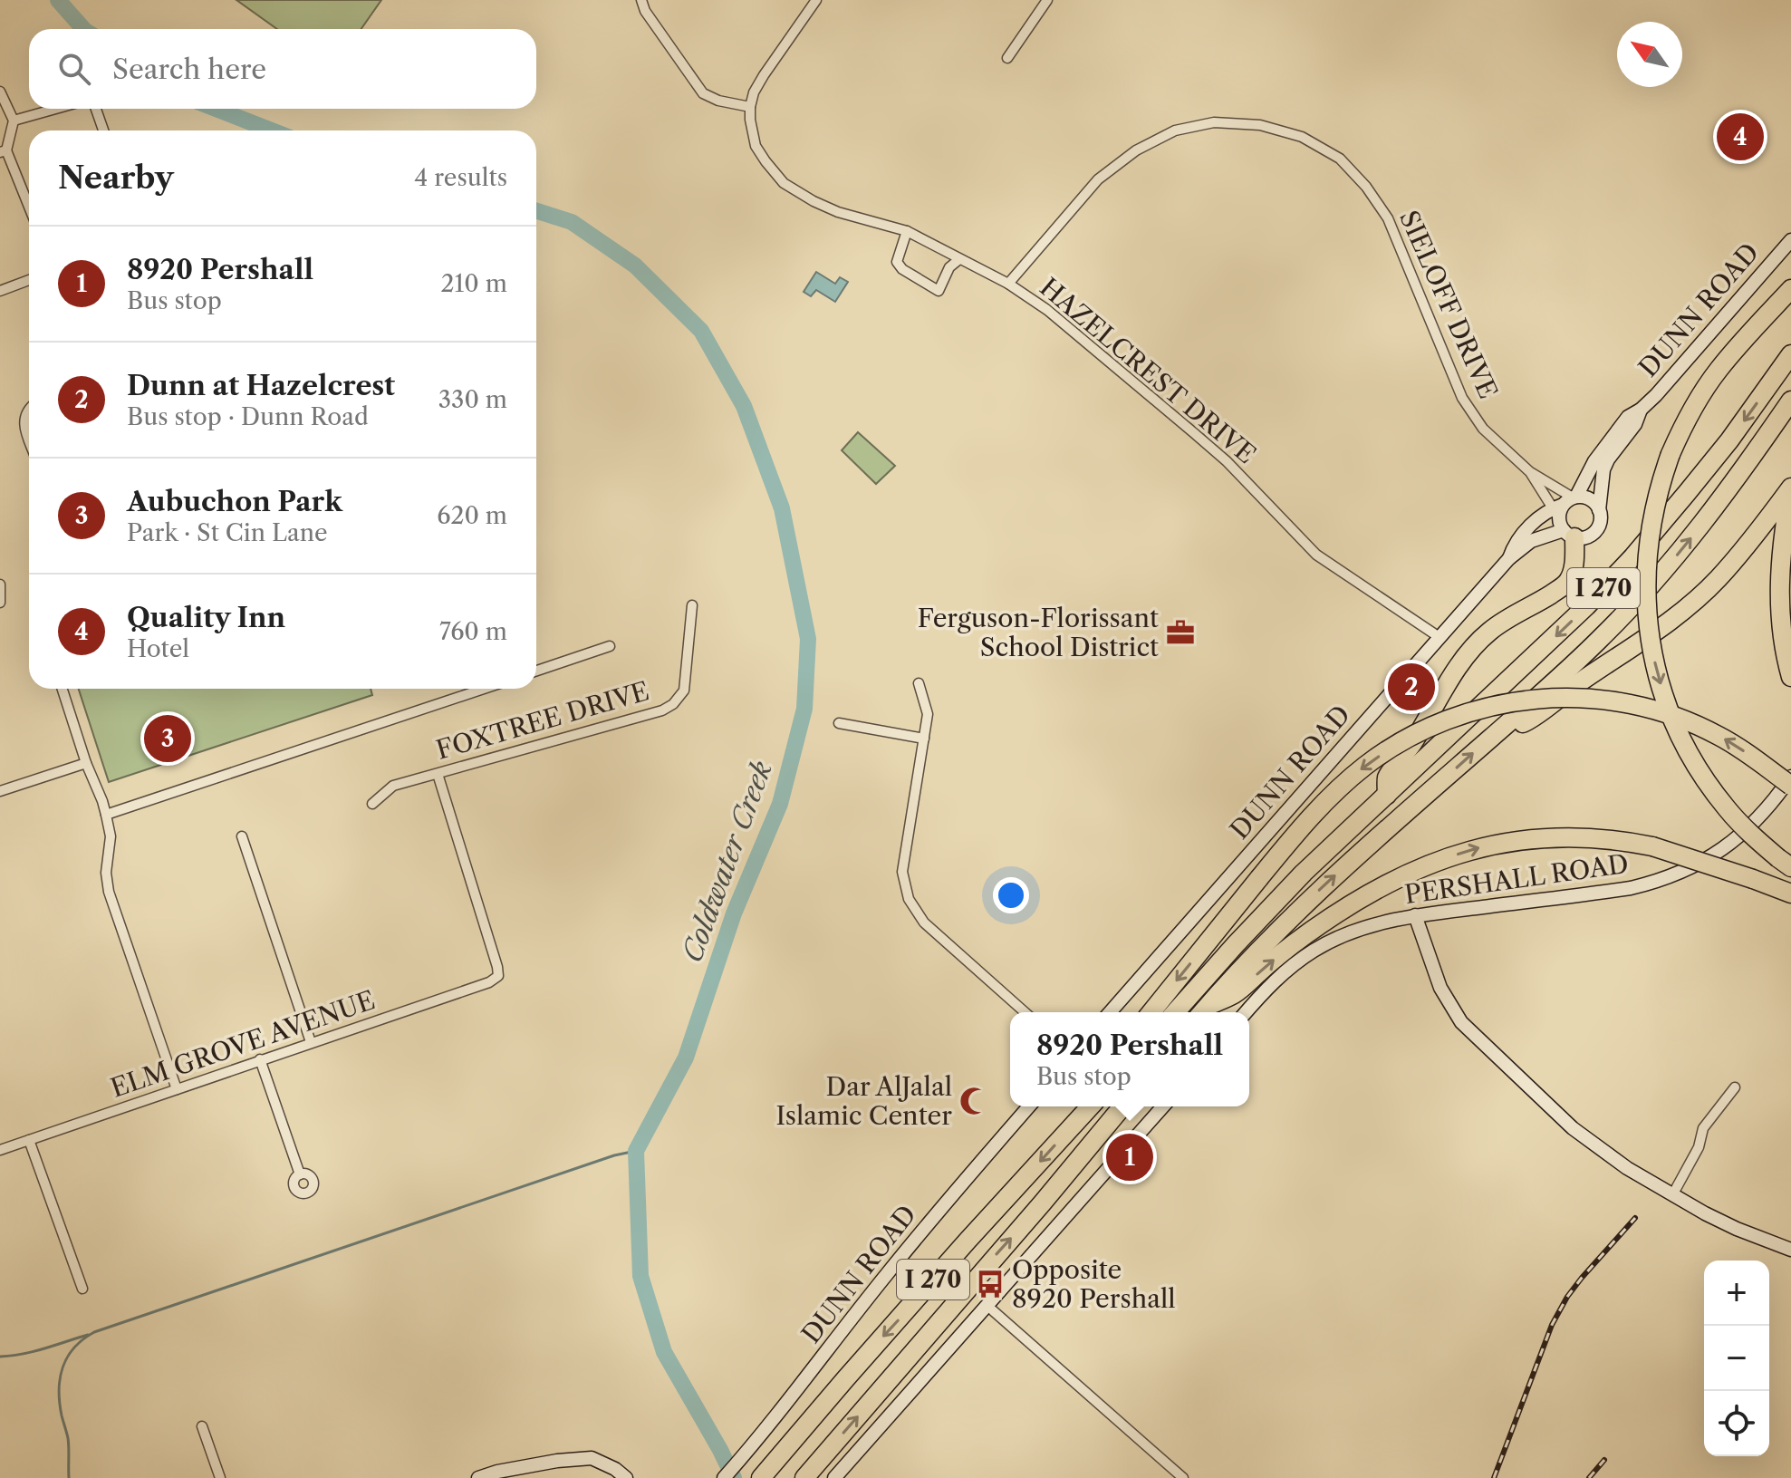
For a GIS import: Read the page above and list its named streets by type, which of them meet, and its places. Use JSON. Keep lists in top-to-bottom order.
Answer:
{
  "streets": {
    "highway": ["I 270"],
    "street": [
      "SIELOFF DRIVE",
      "DUNN ROAD",
      "HAZELCREST DRIVE",
      "FOXTREE DRIVE",
      "PERSHALL ROAD",
      "ELM GROVE AVENUE"
    ]
  },
  "crossings": [
    ["SIELOFF DRIVE", "DUNN ROAD"],
    ["SIELOFF DRIVE", "HAZELCREST DRIVE"],
    ["DUNN ROAD", "HAZELCREST DRIVE"],
    ["FOXTREE DRIVE", "ELM GROVE AVENUE"]
  ],
  "water": ["Coldwater Creek"],
  "places": {
    "office": ["Ferguson-Florissant School District"],
    "mosque": ["Dar AlJalal Islamic Center"],
    "bus stop": ["Opposite 8920 Pershall"]
  },
  "north": "top left",
  "page": {
    "search": "Search here",
    "pins": [
      "4",
      "2",
      "3",
      "1"
    ],
    "heading": ["Nearby", "4 results"],
    "list": [
      {
        "mark": "1",
        "name": "8920 Pershall",
        "note": "Bus stop",
        "value": "210 m"
      },
      {
        "mark": "2",
        "name": "Dunn at Hazelcrest",
        "note": "Bus stop · Dunn Road",
        "value": "330 m"
      },
      {
        "mark": "3",
        "name": "Aubuchon Park",
        "note": "Park · St Cin Lane",
        "value": "620 m"
      },
      {
        "mark": "4",
        "name": "Quality Inn",
        "note": "Hotel",
        "value": "760 m"
      }
    ],
    "popup": ["8920 Pershall", "Bus stop"],
    "map_buttons": ["+", "−"]
  }
}
